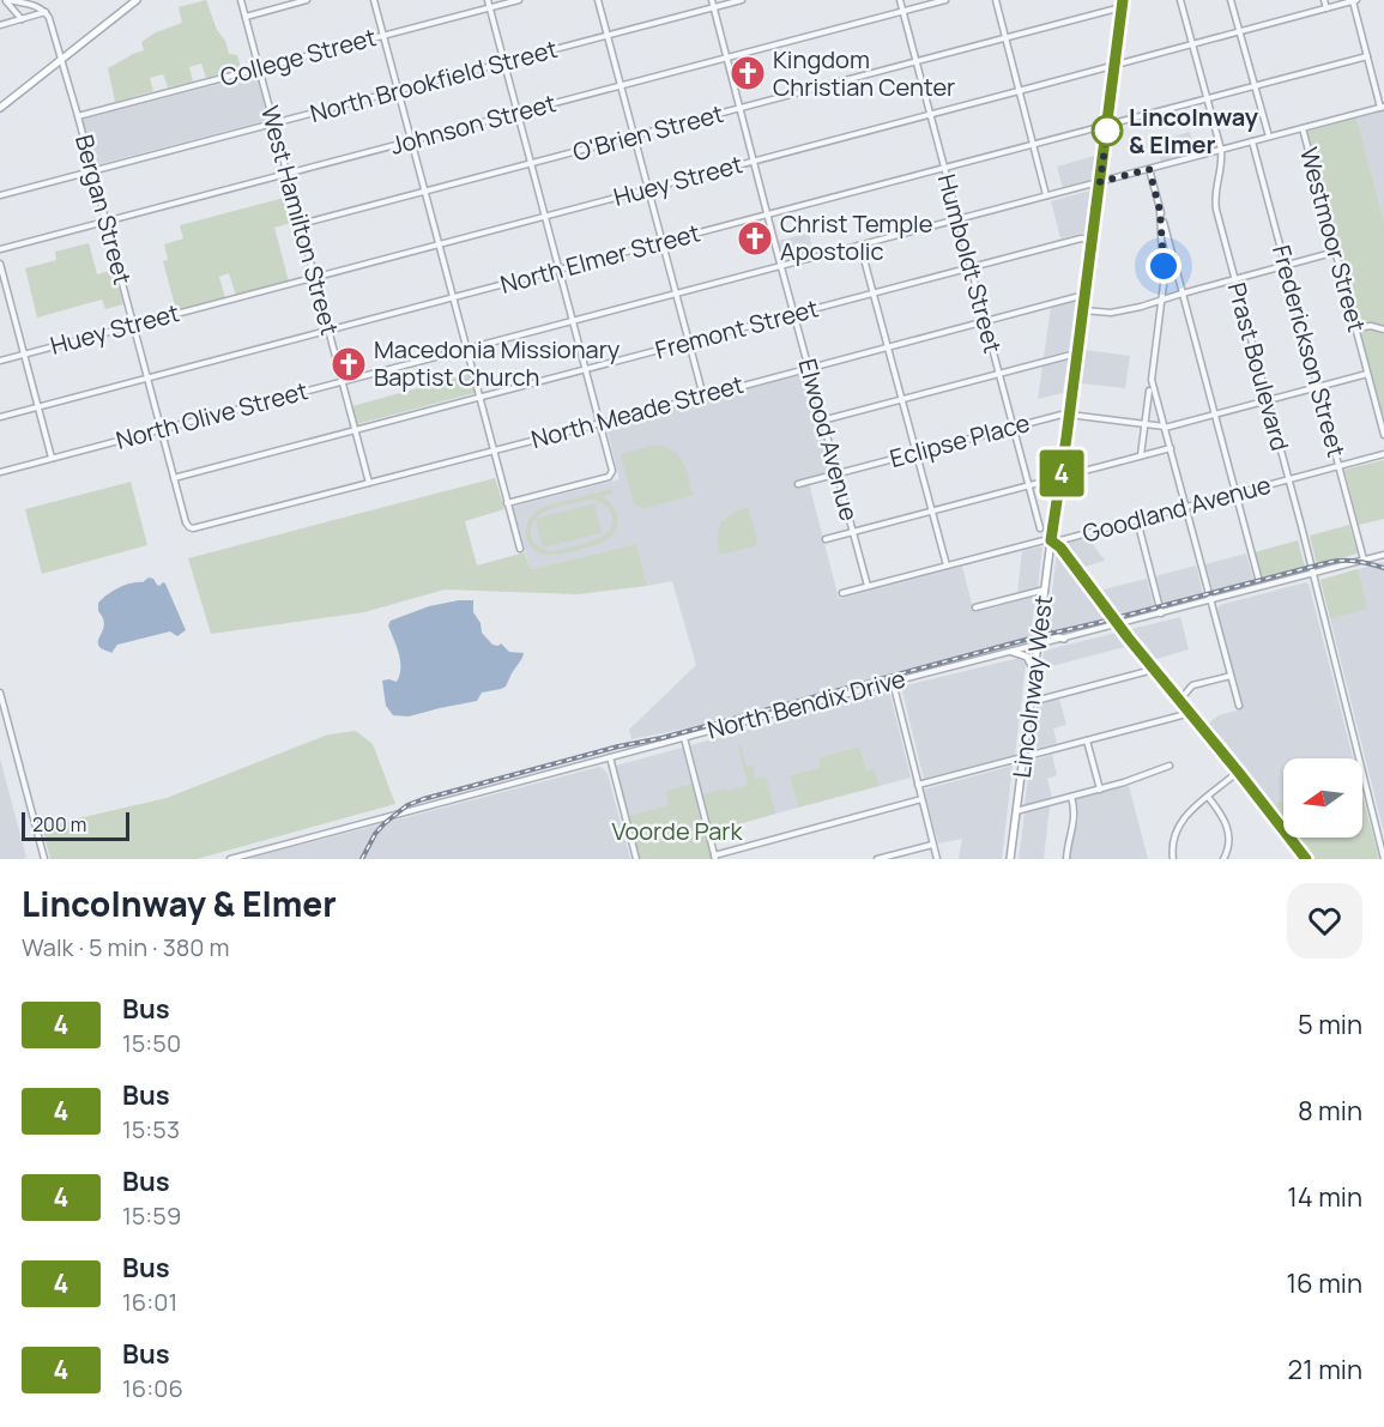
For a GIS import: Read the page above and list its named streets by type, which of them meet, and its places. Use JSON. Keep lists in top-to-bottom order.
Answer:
{
  "streets": {
    "main road": ["Lincolnway West"],
    "street": [
      "College Street",
      "North Brookfield Street",
      "Johnson Street",
      "O'Brien Street",
      "Huey Street",
      "Bergan Street",
      "West Hamilton Street",
      "Westmoor Street",
      "North Elmer Street",
      "Humboldt Street",
      "Fremont Street",
      "Frederickson Street",
      "Prast Boulevard",
      "North Meade Street",
      "North Olive Street",
      "Elwood Avenue",
      "Eclipse Place",
      "Goodland Avenue",
      "North Bendix Drive"
    ]
  },
  "crossings": [
    ["College Street", "Bergan Street"],
    ["College Street", "West Hamilton Street"],
    ["North Brookfield Street", "Bergan Street"],
    ["North Brookfield Street", "West Hamilton Street"],
    ["North Brookfield Street", "Elwood Avenue"],
    ["Johnson Street", "Bergan Street"],
    ["Johnson Street", "West Hamilton Street"],
    ["Johnson Street", "Humboldt Street"],
    ["Johnson Street", "Elwood Avenue"],
    ["O'Brien Street", "West Hamilton Street"],
    ["O'Brien Street", "Humboldt Street"],
    ["O'Brien Street", "Elwood Avenue"],
    ["O'Brien Street", "Lincolnway West"],
    ["Huey Street", "Bergan Street"],
    ["Huey Street", "West Hamilton Street"],
    ["Huey Street", "Humboldt Street"],
    ["Huey Street", "Prast Boulevard"],
    ["Huey Street", "Elwood Avenue"],
    ["Huey Street", "Lincolnway West"],
    ["Bergan Street", "North Elmer Street"],
    ["Bergan Street", "Fremont Street"],
    ["Bergan Street", "North Meade Street"],
    ["Bergan Street", "North Olive Street"],
    ["West Hamilton Street", "North Elmer Street"],
    ["West Hamilton Street", "Fremont Street"],
    ["West Hamilton Street", "North Meade Street"],
    ["West Hamilton Street", "North Olive Street"],
    ["Westmoor Street", "North Olive Street"],
    ["Westmoor Street", "Eclipse Place"],
    ["North Elmer Street", "Humboldt Street"],
    ["North Elmer Street", "Prast Boulevard"],
    ["North Elmer Street", "Elwood Avenue"],
    ["North Elmer Street", "Lincolnway West"],
    ["Humboldt Street", "Fremont Street"],
    ["Humboldt Street", "North Meade Street"],
    ["Humboldt Street", "North Olive Street"],
    ["Humboldt Street", "Eclipse Place"],
    ["Fremont Street", "Elwood Avenue"],
    ["Fremont Street", "Lincolnway West"],
    ["Frederickson Street", "North Olive Street"],
    ["Frederickson Street", "Eclipse Place"],
    ["Frederickson Street", "Goodland Avenue"],
    ["Frederickson Street", "North Bendix Drive"],
    ["Prast Boulevard", "North Olive Street"],
    ["Prast Boulevard", "Eclipse Place"],
    ["Prast Boulevard", "Goodland Avenue"],
    ["Prast Boulevard", "North Bendix Drive"],
    ["North Meade Street", "Elwood Avenue"],
    ["North Meade Street", "Lincolnway West"],
    ["North Olive Street", "Elwood Avenue"],
    ["North Olive Street", "Lincolnway West"],
    ["Elwood Avenue", "Eclipse Place"],
    ["Elwood Avenue", "Goodland Avenue"],
    ["Eclipse Place", "Lincolnway West"],
    ["Goodland Avenue", "Lincolnway West"],
    ["Lincolnway West", "North Bendix Drive"]
  ],
  "parks": ["Voorde Park"],
  "places": {
    "church": ["Kingdom Christian Center", "Christ Temple Apostolic", "Macedonia Missionary Baptist Church"],
    "other": ["Lincolnway & Elmer"]
  },
  "lines": ["bus line 4"],
  "scale_bar": "200 m",
  "north": "left",
  "page": {
    "on_map": "4",
    "scale": "200 m",
    "heading": ["Lincolnway & Elmer", "Walk · 5 min · 380 m"],
    "list": [
      {
        "mark": "4",
        "name": "Bus",
        "note": "15:50",
        "value": "5 min"
      },
      {
        "mark": "4",
        "name": "Bus",
        "note": "15:53",
        "value": "8 min"
      },
      {
        "mark": "4",
        "name": "Bus",
        "note": "15:59",
        "value": "14 min"
      },
      {
        "mark": "4",
        "name": "Bus",
        "note": "16:01",
        "value": "16 min"
      },
      {
        "mark": "4",
        "name": "Bus",
        "note": "16:06",
        "value": "21 min"
      }
    ]
  }
}
